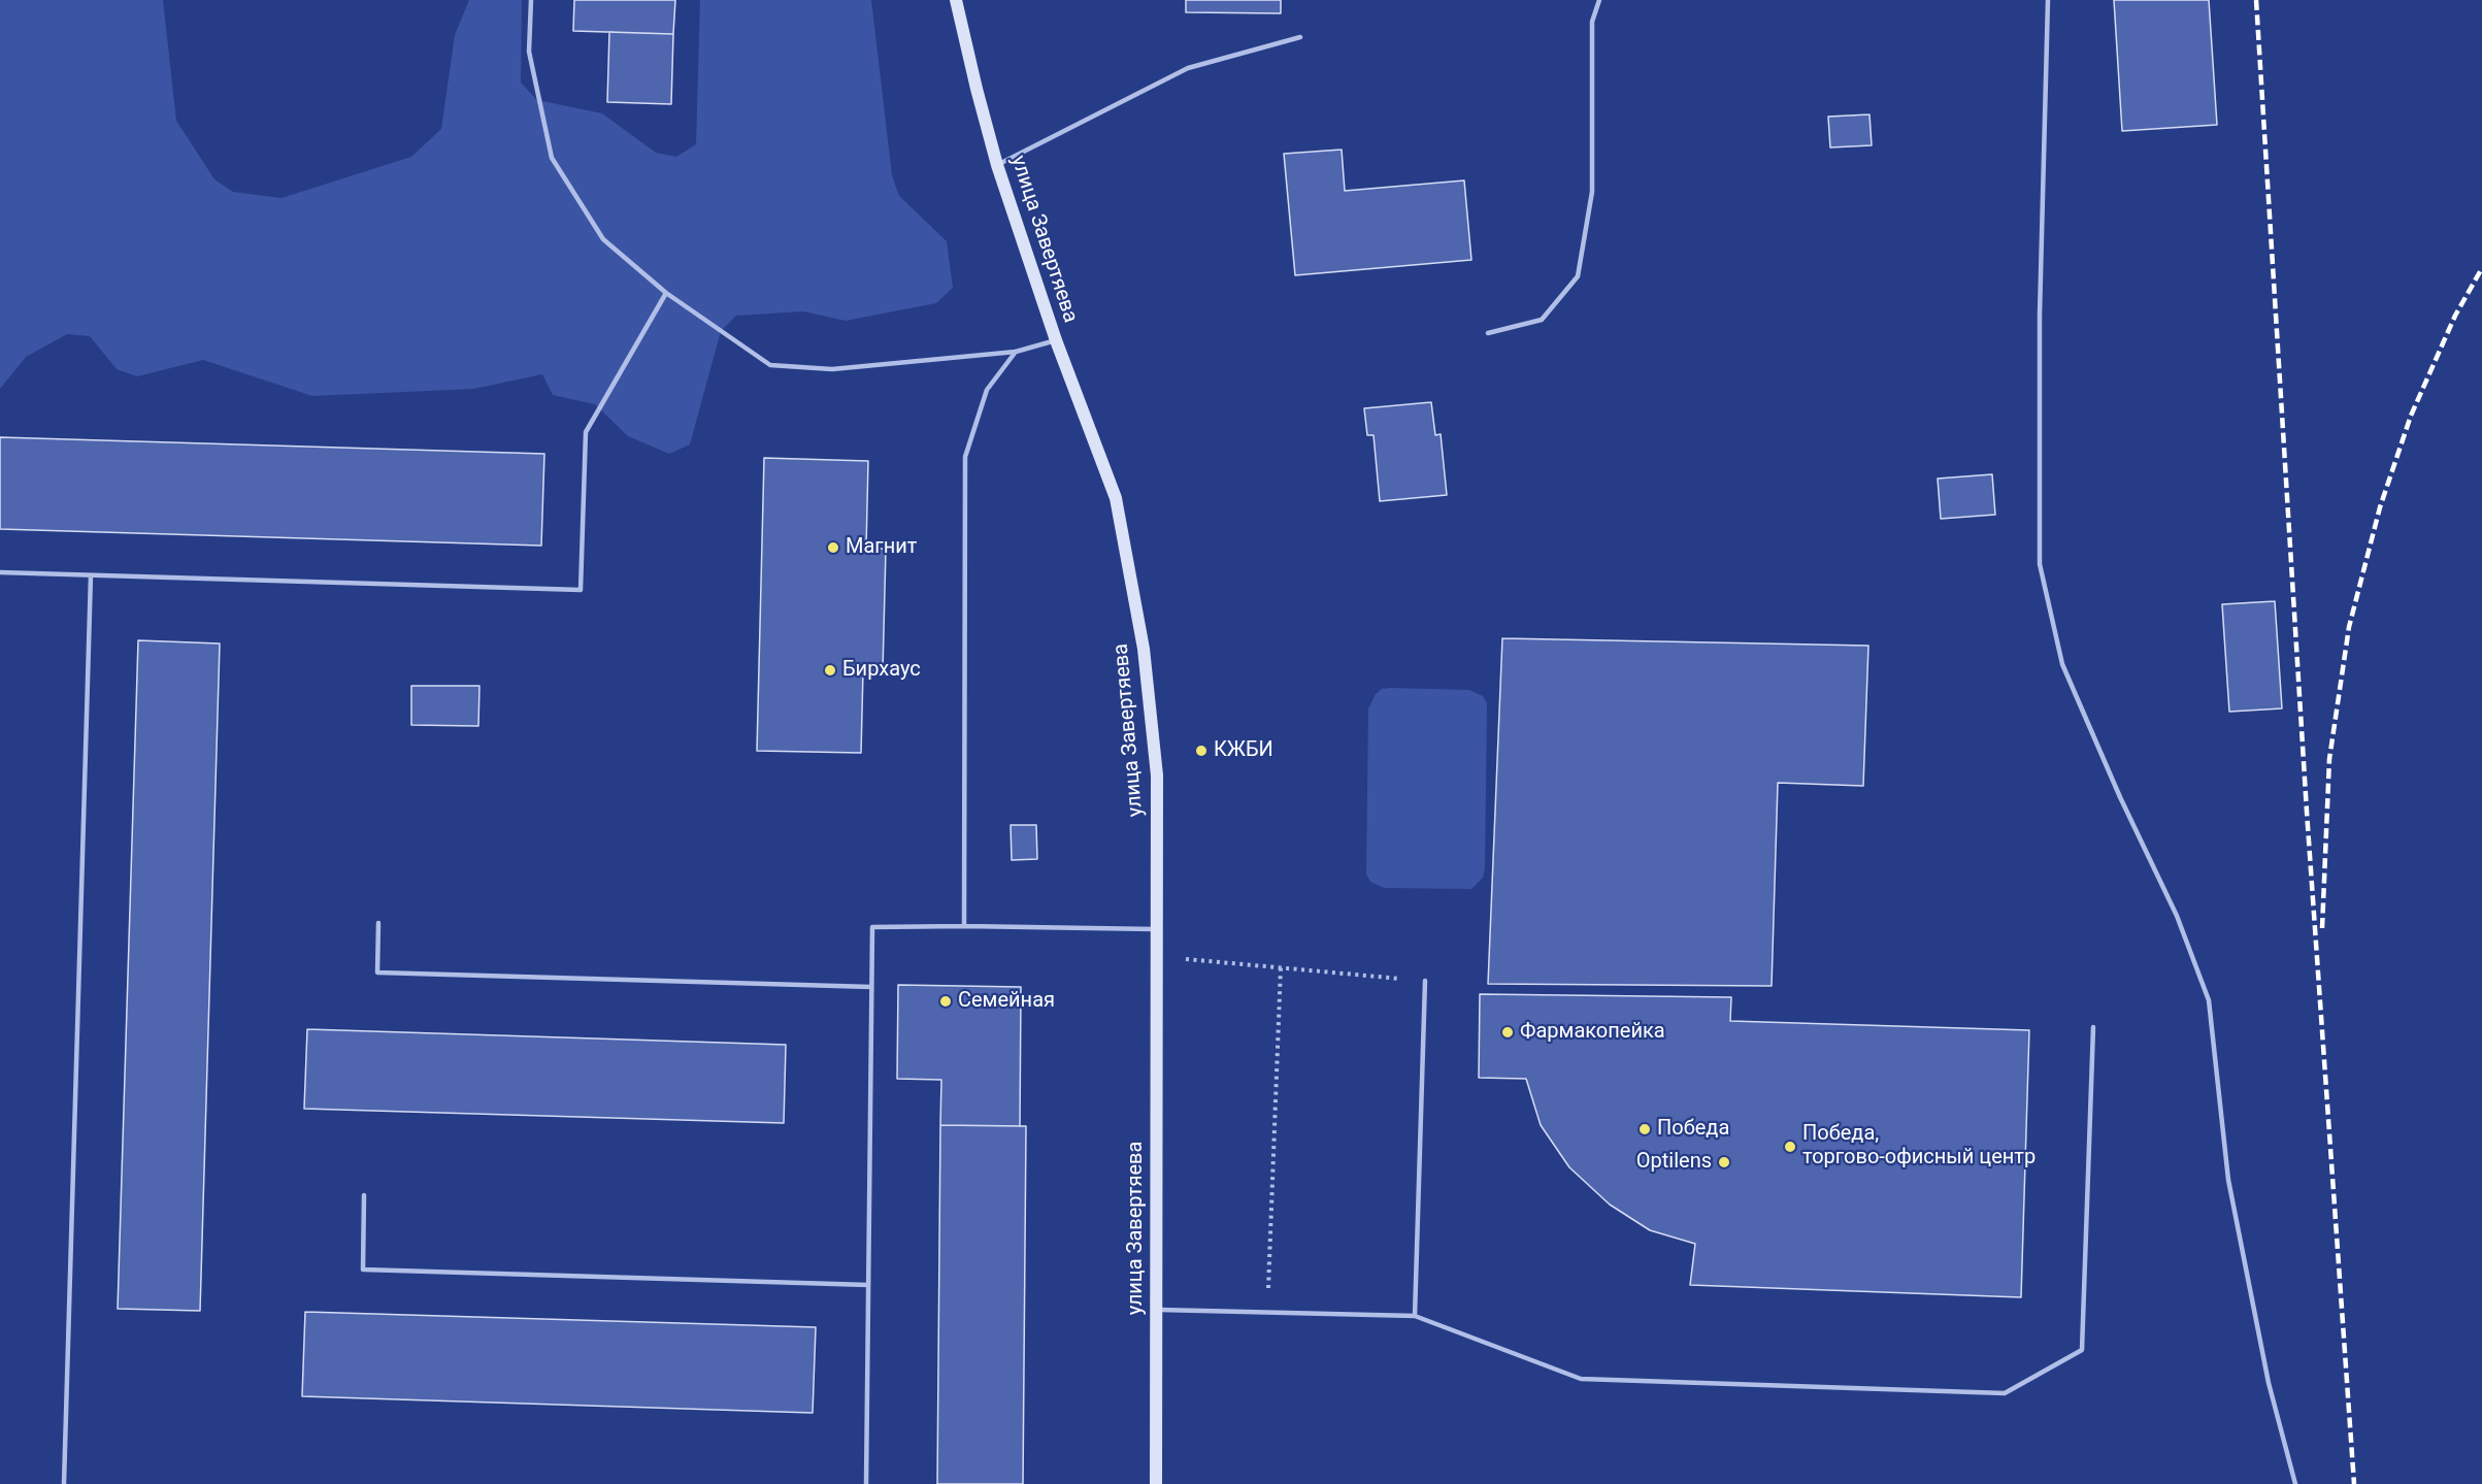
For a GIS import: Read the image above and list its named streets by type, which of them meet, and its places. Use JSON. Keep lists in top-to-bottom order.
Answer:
{
  "streets": {
    "main road": ["улица Завертяева"]
  },
  "places": [
    "Магнит",
    "Бирхаус",
    "КЖБИ",
    "Семейная",
    "Фармакопейка",
    "Победа",
    "Победа, торгово-офисный центр",
    "Optilens"
  ]
}
